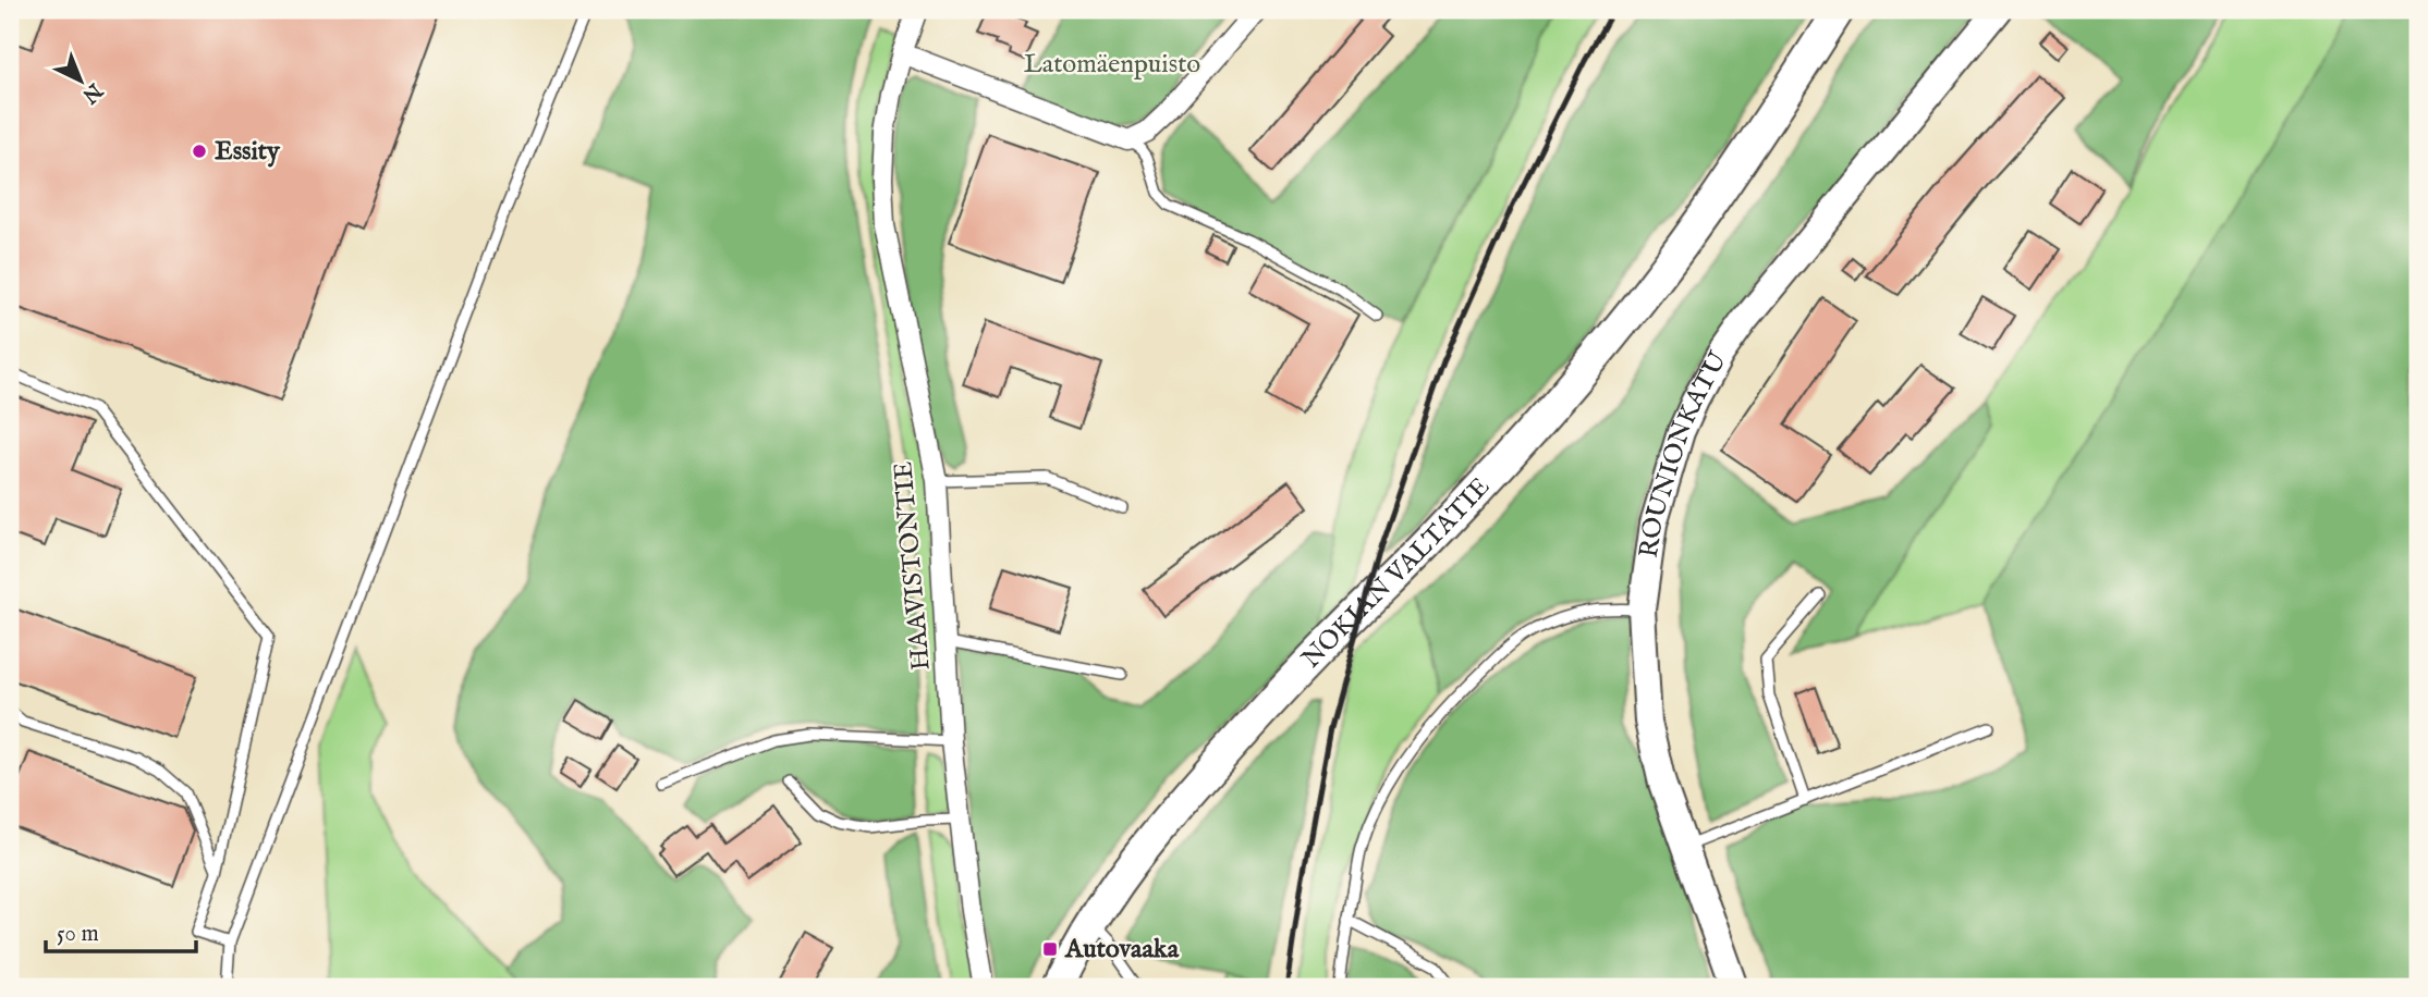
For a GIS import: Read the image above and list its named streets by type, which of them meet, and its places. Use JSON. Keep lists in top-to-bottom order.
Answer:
{
  "streets": {
    "main road": ["ROUNIONKATU", "NOKIAN VALTATIE"],
    "street": ["HAAVISTONTIE"]
  },
  "parks": ["Latomäenpuisto"],
  "places": {
    "other": ["Essity"],
    "transit": ["Autovaaka"]
  },
  "scale_bar": "50 m",
  "north": "bottom right"
}
